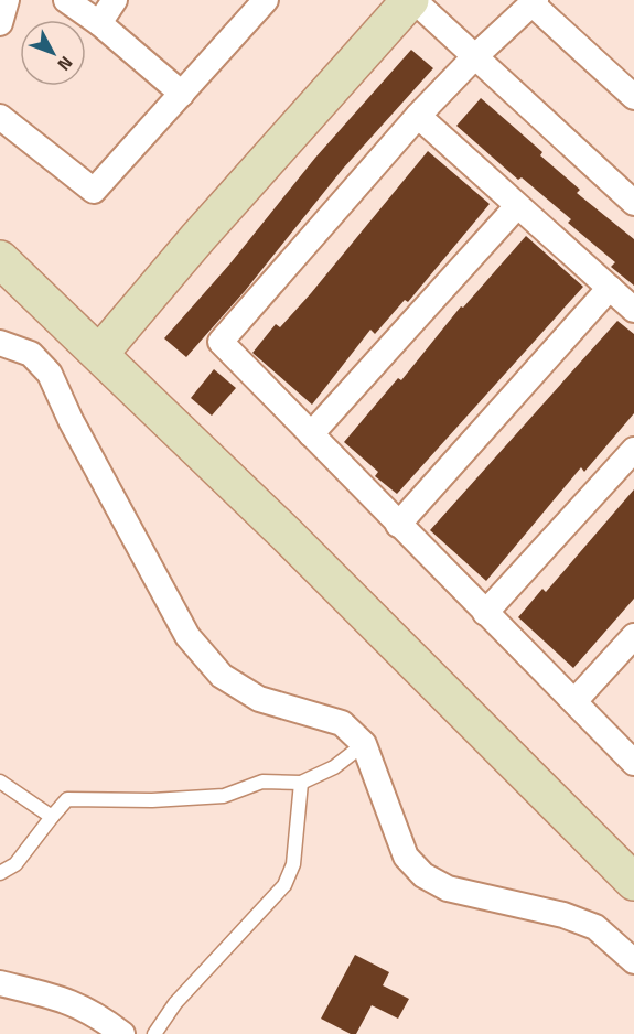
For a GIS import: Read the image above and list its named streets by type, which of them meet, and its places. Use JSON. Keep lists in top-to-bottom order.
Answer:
{
  "north": "bottom right"
}
